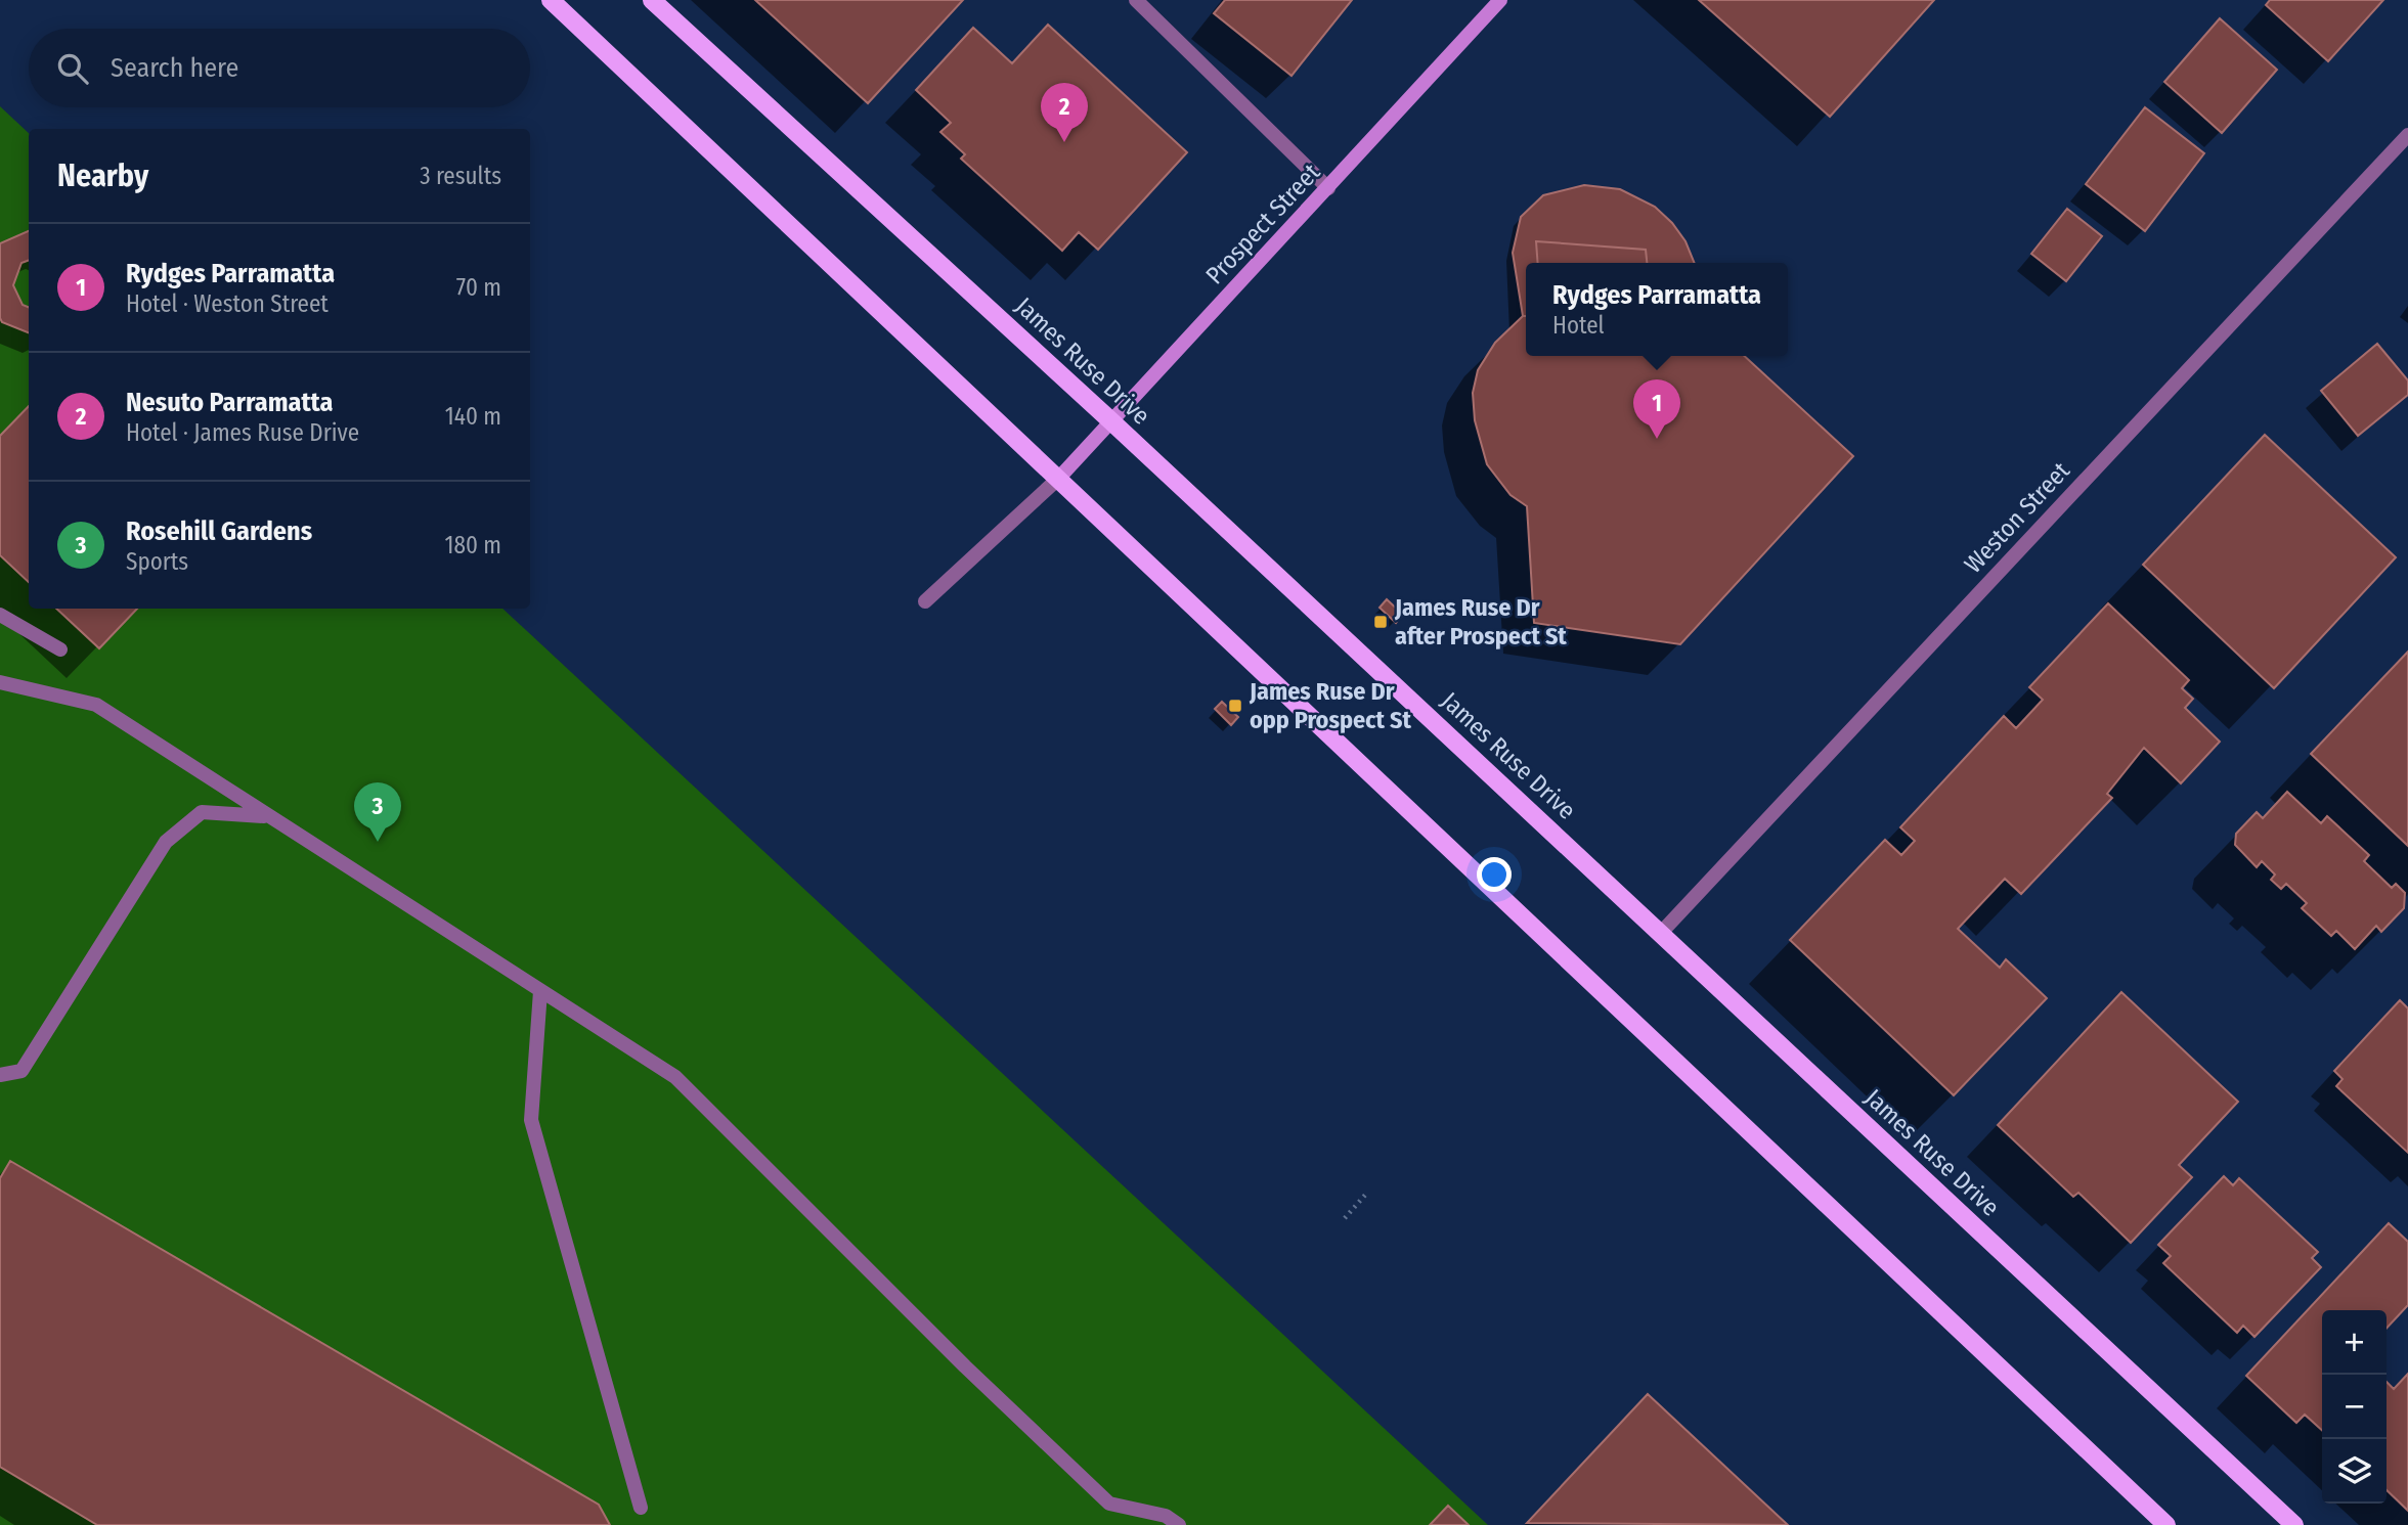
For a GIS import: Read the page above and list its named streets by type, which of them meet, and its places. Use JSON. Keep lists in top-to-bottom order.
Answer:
{
  "streets": {
    "main road": ["James Ruse Drive"],
    "street": ["Prospect Street", "Weston Street"]
  },
  "crossings": [
    ["Prospect Street", "James Ruse Drive"],
    ["James Ruse Drive", "Weston Street"]
  ],
  "places": {
    "transit": ["James Ruse Dr after Prospect St", "James Ruse Dr opp Prospect St"]
  },
  "page": {
    "search": "Search here",
    "pins": ["2", "1", "3"],
    "heading": ["Nearby", "3 results"],
    "list": [
      {
        "mark": "1",
        "name": "Rydges Parramatta",
        "note": "Hotel · Weston Street",
        "value": "70 m"
      },
      {
        "mark": "2",
        "name": "Nesuto Parramatta",
        "note": "Hotel · James Ruse Drive",
        "value": "140 m"
      },
      {
        "mark": "3",
        "name": "Rosehill Gardens",
        "note": "Sports",
        "value": "180 m"
      }
    ],
    "popup": ["Rydges Parramatta", "Hotel"],
    "map_buttons": ["+", "−"]
  }
}
